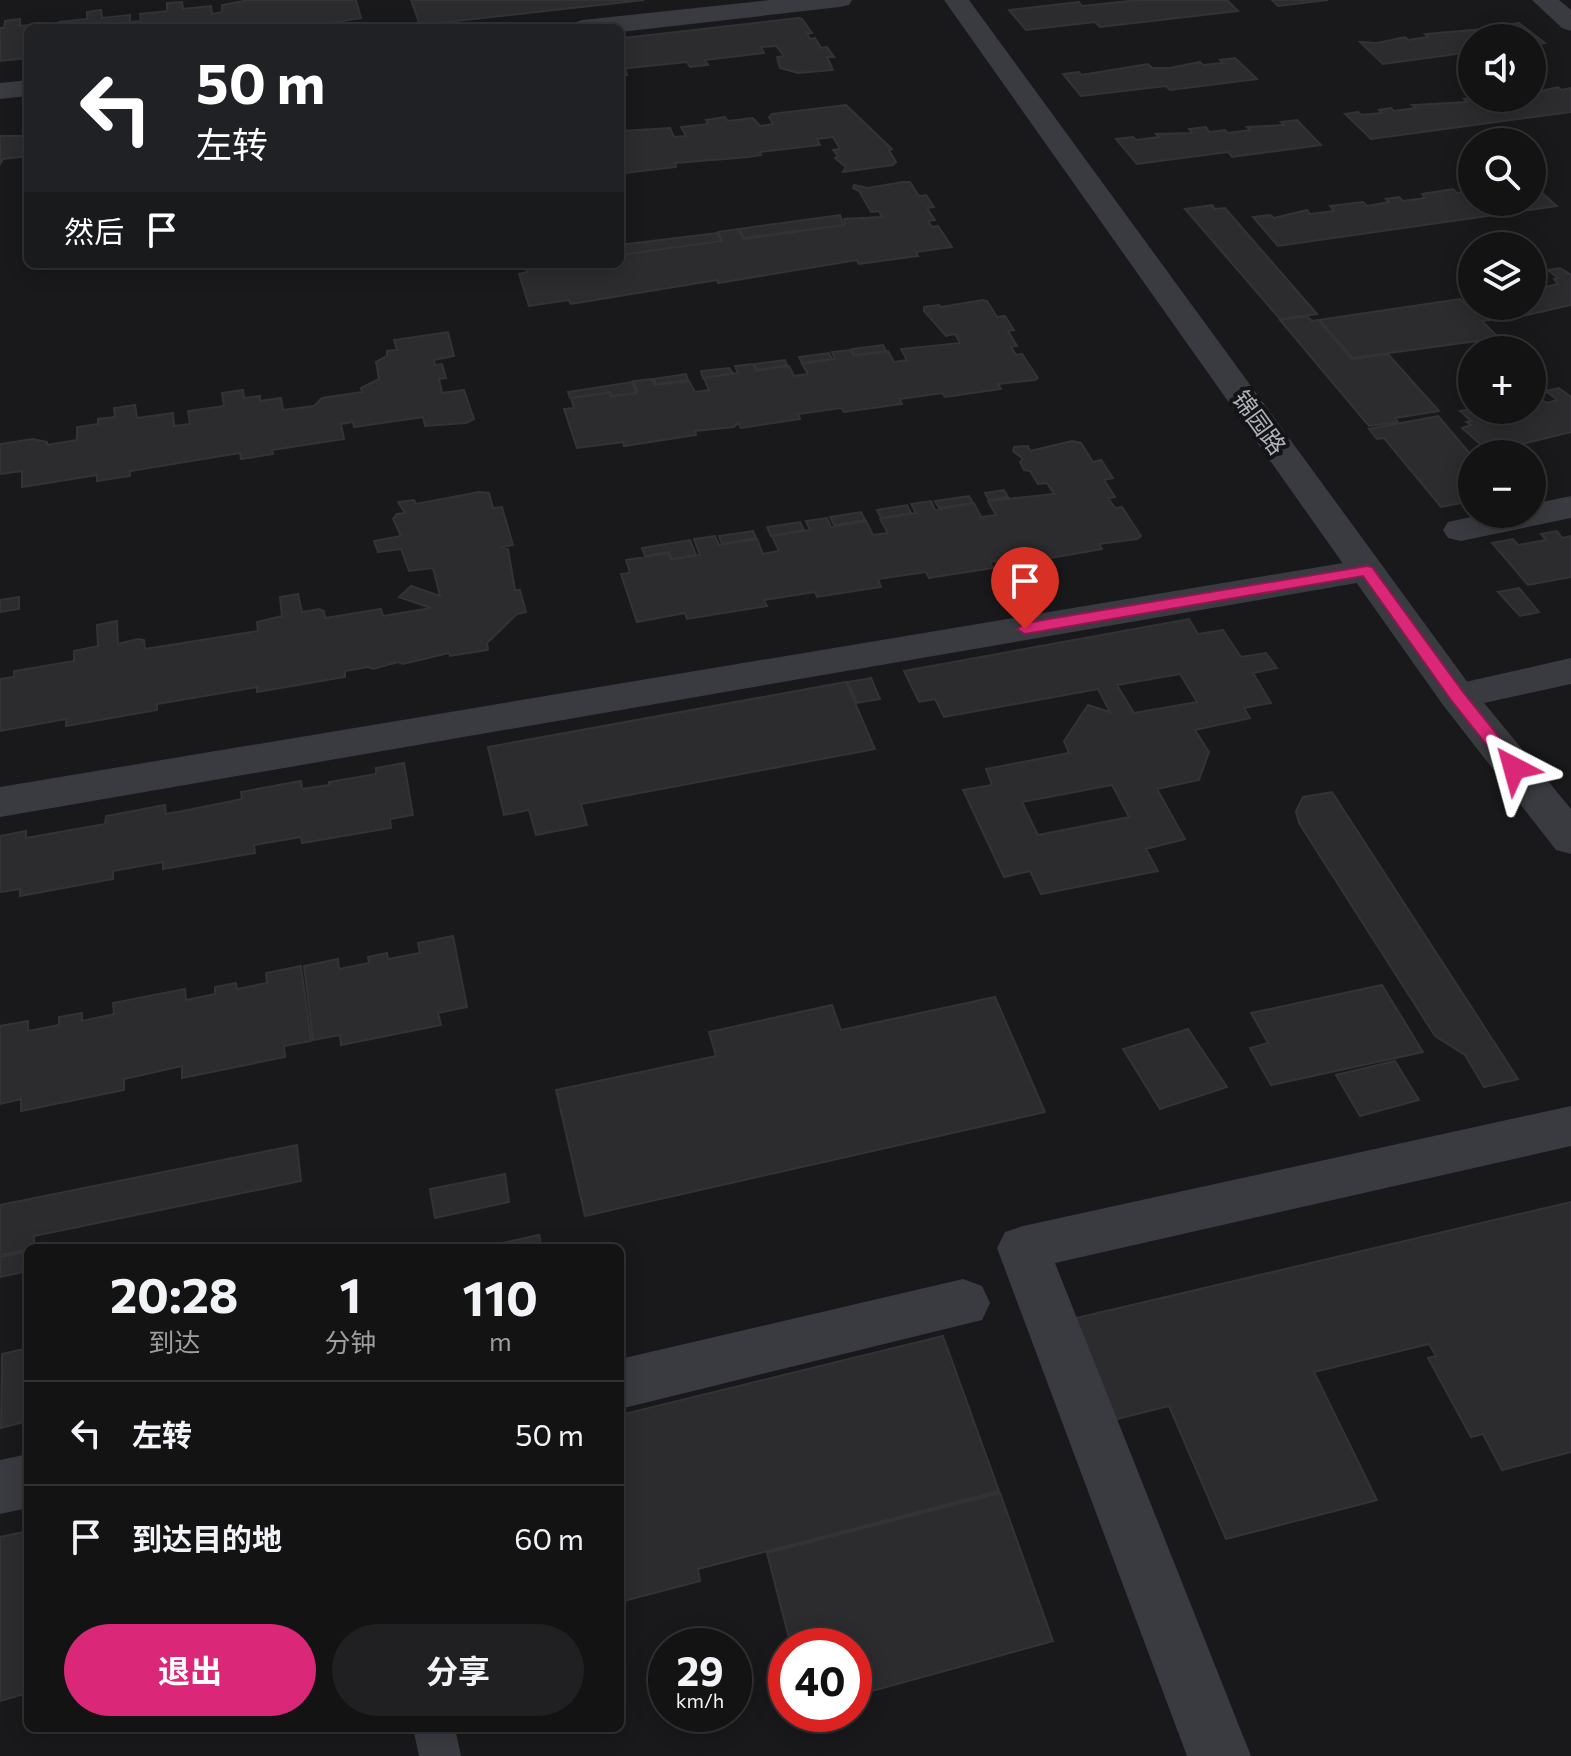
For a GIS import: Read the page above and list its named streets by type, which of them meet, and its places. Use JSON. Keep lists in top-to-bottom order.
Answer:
{
  "streets": {
    "street": ["锦园路"]
  },
  "page": {
    "map_buttons": ["+", "−"],
    "turn": ["50 m", "左转"],
    "then": "然后",
    "eta": [
      "20:28",
      "到达",
      "1",
      "分钟",
      "110",
      "m"
    ],
    "list": [
      {
        "name": "左转",
        "value": "50 m"
      },
      {
        "name": "到达目的地",
        "value": "60 m"
      }
    ],
    "buttons": ["退出", "分享"],
    "speed": "29 km/h",
    "limit": "40"
  }
}
